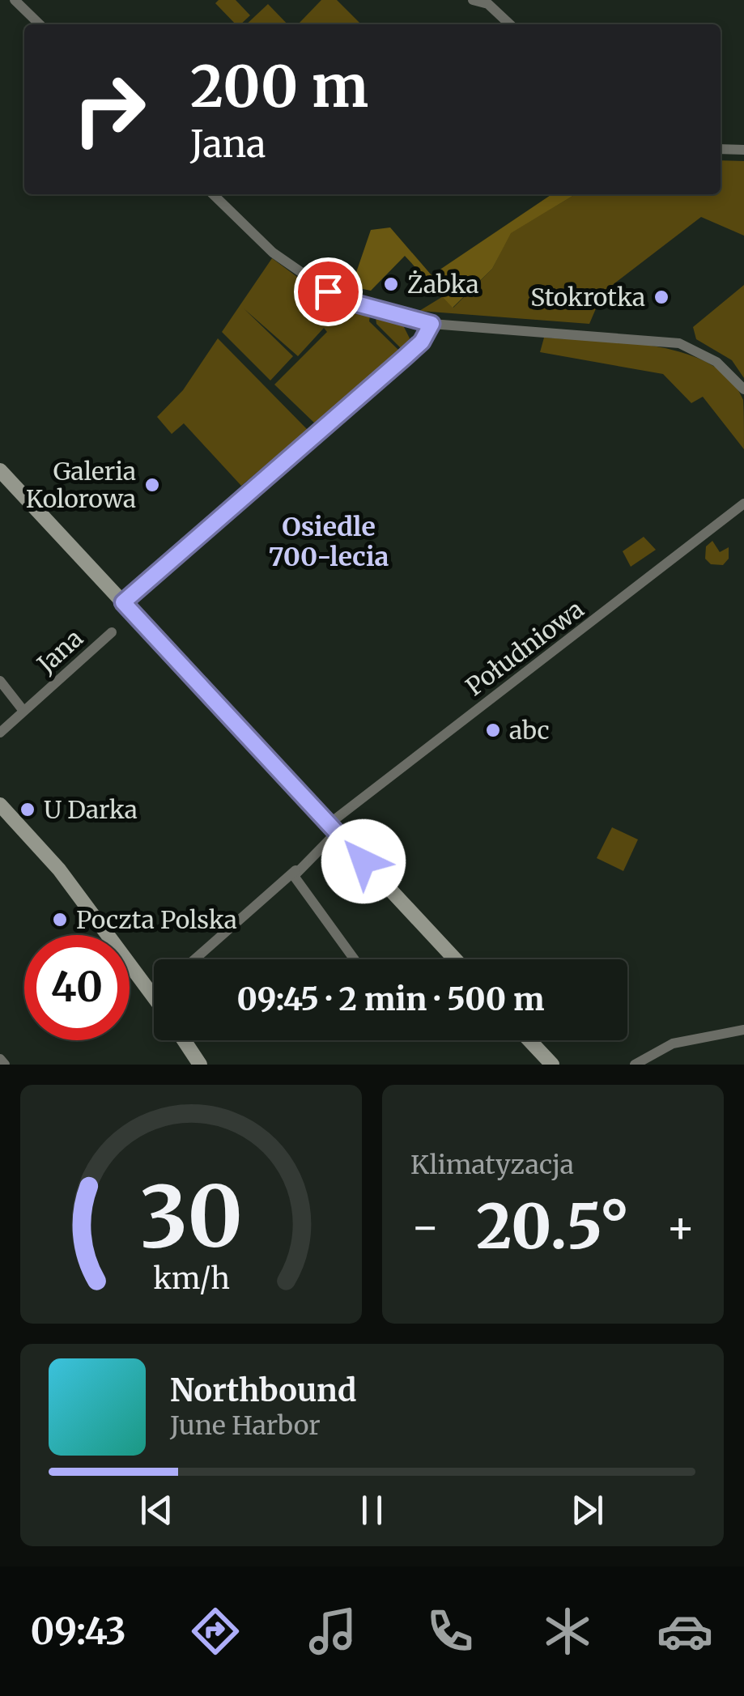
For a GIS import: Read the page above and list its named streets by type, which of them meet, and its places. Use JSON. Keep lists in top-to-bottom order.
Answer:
{
  "streets": {
    "street": ["Południowa", "Jana"]
  },
  "districts": ["Osiedle 700-lecia"],
  "places": [
    "Żabka",
    "Stokrotka",
    "Galeria Kolorowa",
    "abc",
    "U Darka",
    "Poczta Polska"
  ],
  "page": {
    "turn": ["200 m", "Jana"],
    "limit": "40",
    "trip": "09:45 · 2 min · 500 m",
    "tile": "Klimatyzacja",
    "heat": ["−", "20.5°", "+"],
    "song": ["Northbound", "June Harbor"],
    "tabs": "09:43",
    "gauge": ["30", "km/h"]
  }
}
